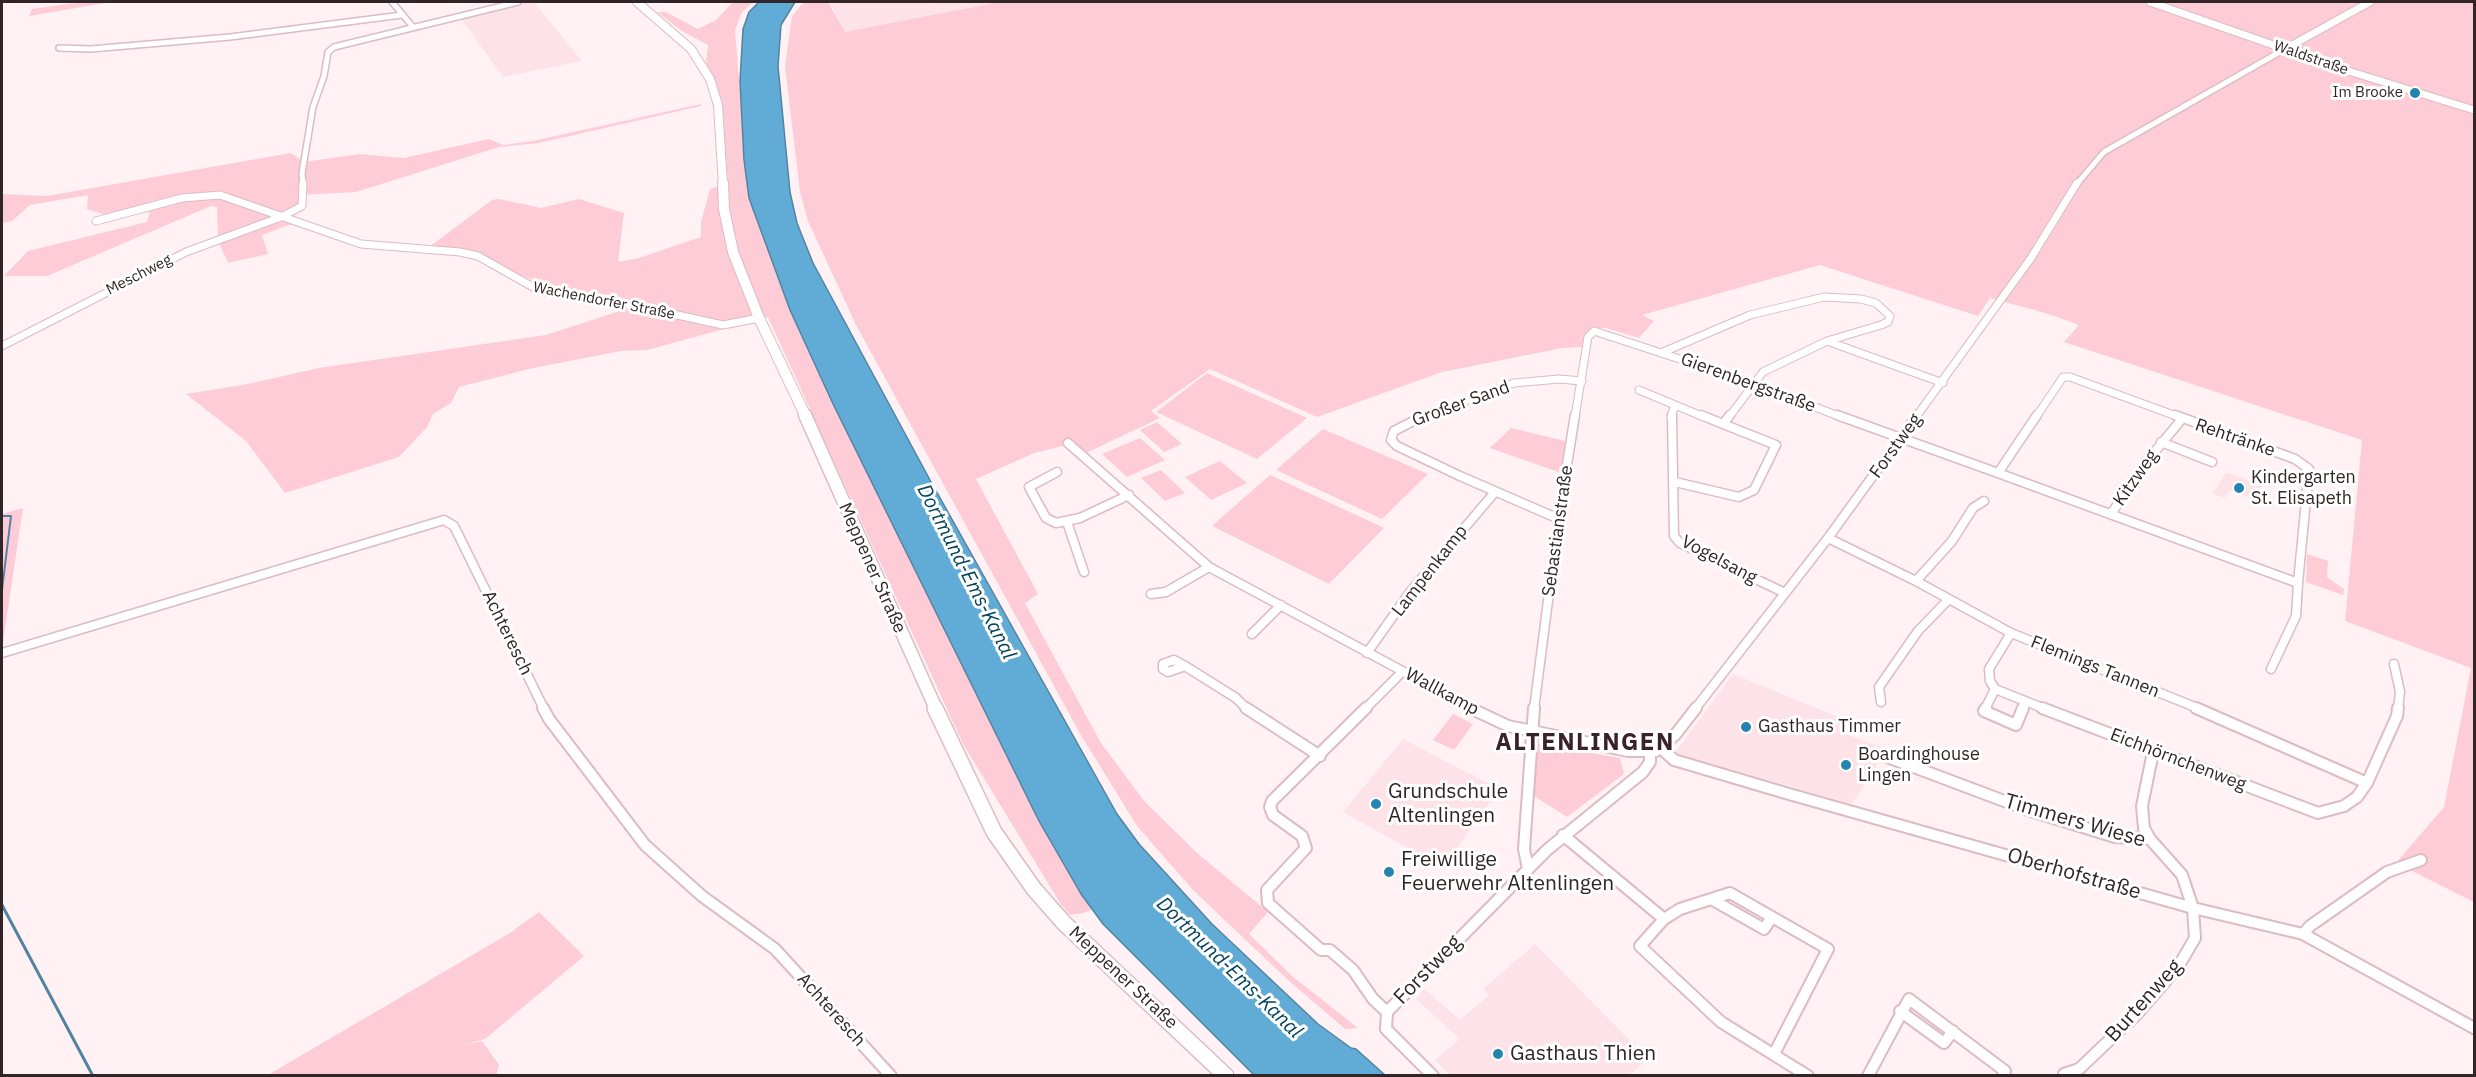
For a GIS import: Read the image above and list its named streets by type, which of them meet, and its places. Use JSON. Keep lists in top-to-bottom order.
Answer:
{
  "streets": {
    "main road": ["Meppener Straße"],
    "street": [
      "Waldstraße",
      "Meschweg",
      "Wachendorfer Straße",
      "Gierenbergstraße",
      "Großer Sand",
      "Rehtränke",
      "Forstweg",
      "Kitzweg",
      "Sebastianstraße",
      "Vogelsang",
      "Lampenkamp",
      "Achteresch",
      "Flemings Tannen",
      "Wallkamp",
      "Eichhörnchenweg",
      "Timmers Wiese",
      "Oberhofstraße",
      "Burtenweg"
    ]
  },
  "crossings": [
    ["Waldstraße", "Forstweg"],
    ["Meschweg", "Wachendorfer Straße"],
    ["Wachendorfer Straße", "Meppener Straße"],
    ["Gierenbergstraße", "Forstweg"],
    ["Gierenbergstraße", "Sebastianstraße"],
    ["Großer Sand", "Sebastianstraße"],
    ["Großer Sand", "Lampenkamp"],
    ["Rehtränke", "Kitzweg"],
    ["Forstweg", "Vogelsang"],
    ["Forstweg", "Flemings Tannen"],
    ["Forstweg", "Wallkamp"],
    ["Forstweg", "Oberhofstraße"],
    ["Sebastianstraße", "Wallkamp"],
    ["Lampenkamp", "Wallkamp"],
    ["Flemings Tannen", "Eichhörnchenweg"],
    ["Wallkamp", "Oberhofstraße"],
    ["Timmers Wiese", "Oberhofstraße"],
    ["Timmers Wiese", "Burtenweg"],
    ["Oberhofstraße", "Burtenweg"]
  ],
  "districts": ["ALTENLINGEN"],
  "water": ["Dortmund-Ems-Kanal"],
  "places": [
    "Im Brooke",
    "Kindergarten St. Elisapeth",
    "Gasthaus Timmer",
    "Boardinghouse Lingen",
    "Grundschule Altenlingen",
    "Freiwillige Feuerwehr Altenlingen",
    "Gasthaus Thien"
  ]
}
